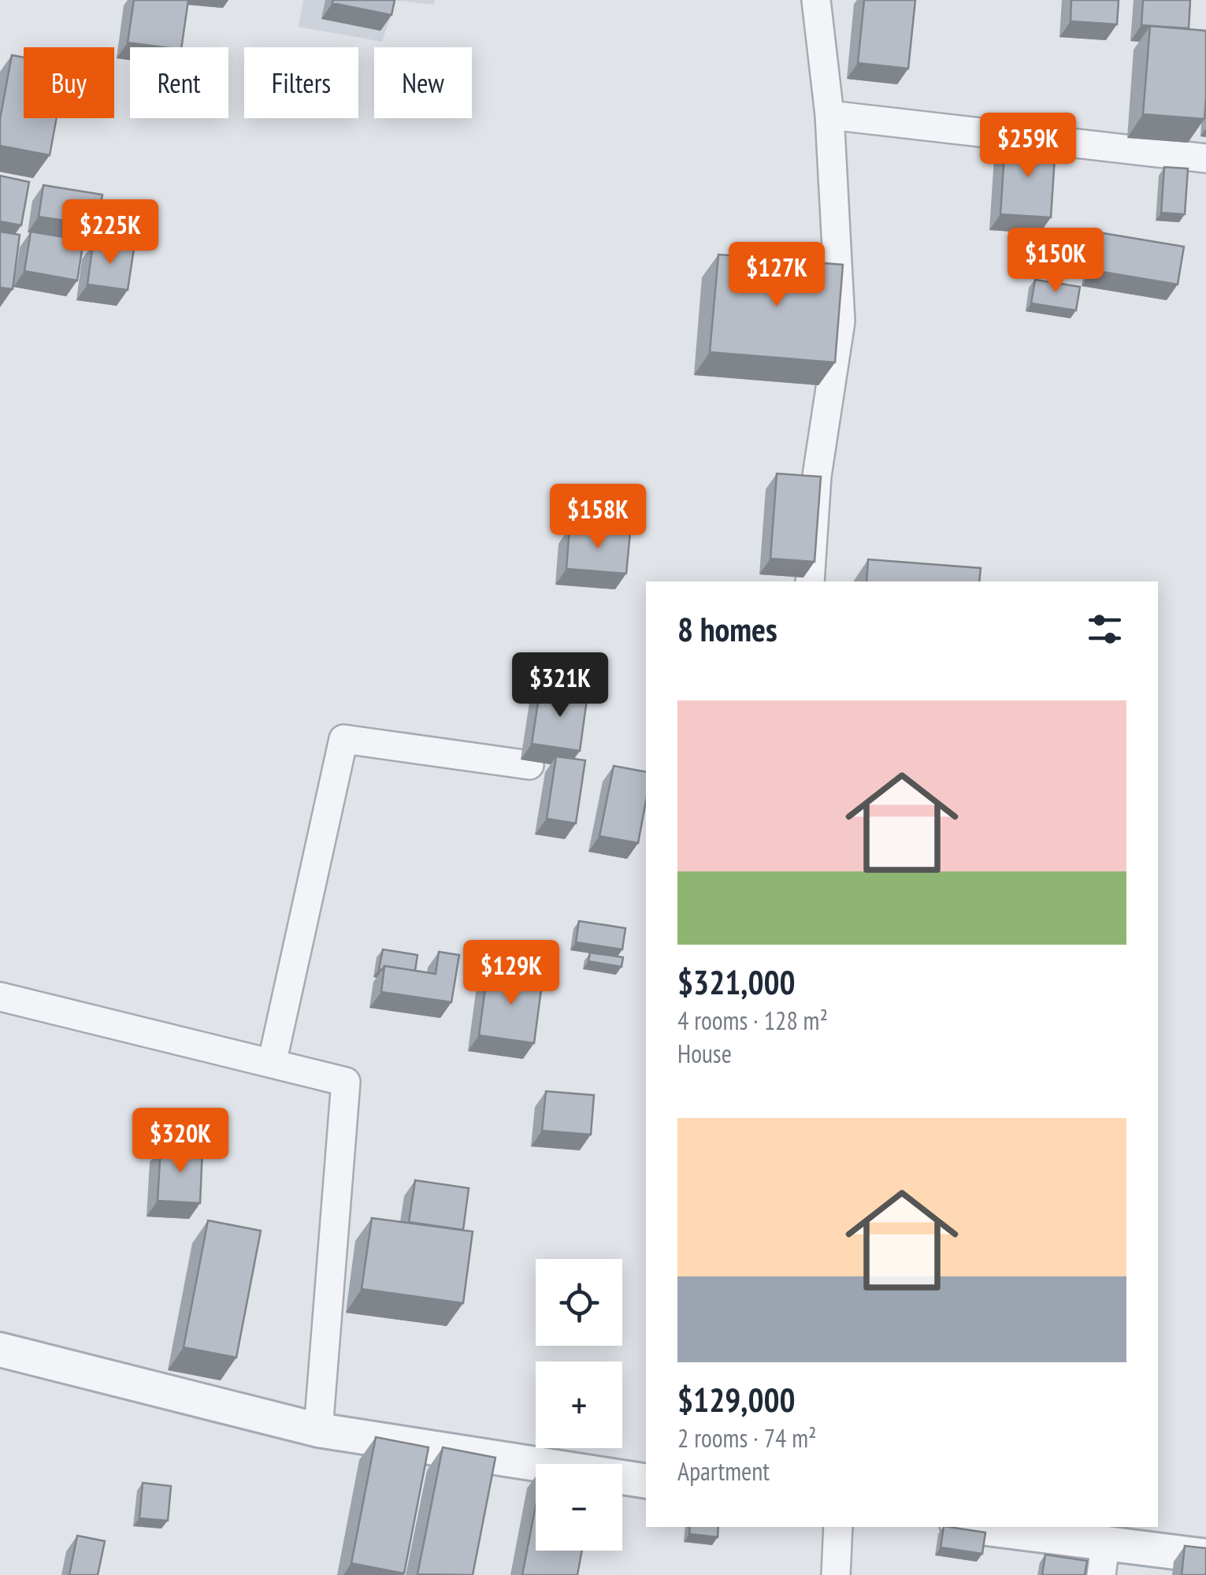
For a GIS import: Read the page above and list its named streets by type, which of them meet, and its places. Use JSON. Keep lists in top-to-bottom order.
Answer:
{
  "page": {
    "chip": [
      "Buy",
      "Rent",
      "Filters",
      "New"
    ],
    "price": [
      "$259K",
      "$225K",
      "$150K",
      "$127K",
      "$158K",
      "$321K",
      "$129K",
      "$320K"
    ],
    "heading": "8 homes",
    "list": [
      {
        "name": "$321,000",
        "note": "4 rooms · 128 m² · House"
      },
      {
        "name": "$129,000",
        "note": "2 rooms · 74 m² · Apartment"
      }
    ],
    "map_buttons": ["+", "−"]
  }
}
